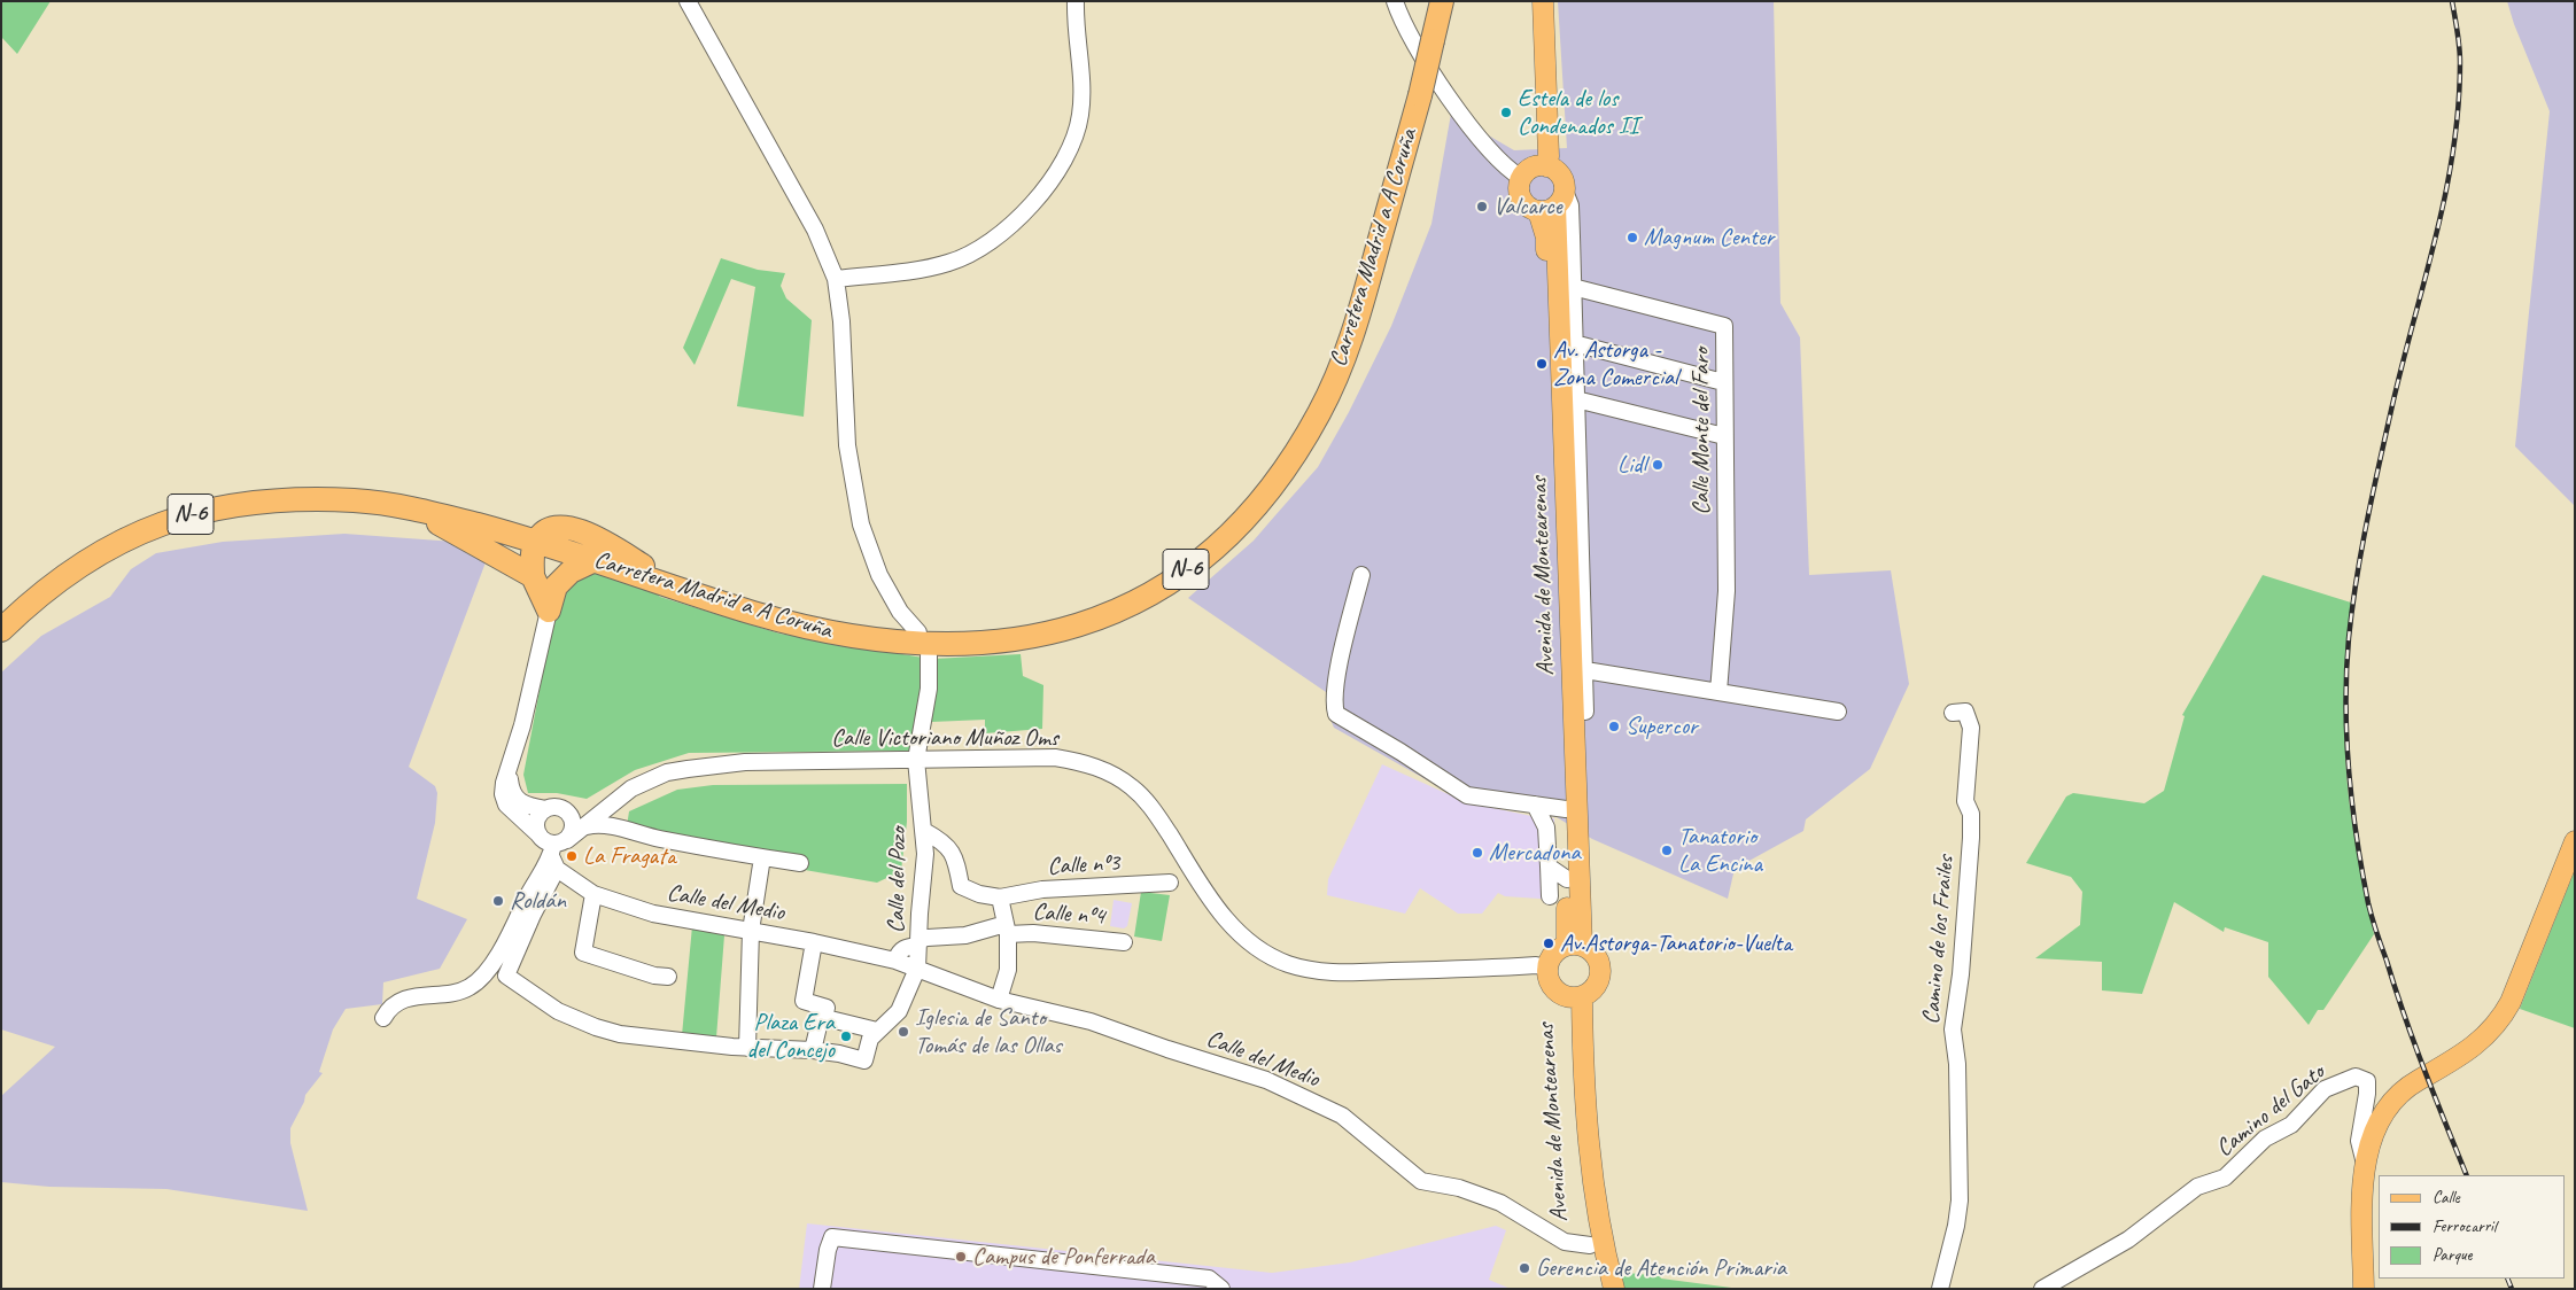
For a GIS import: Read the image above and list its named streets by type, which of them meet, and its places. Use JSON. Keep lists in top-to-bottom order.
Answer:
{
  "streets": {
    "highway": ["Carretera Madrid a A Coruña", "N-6"],
    "main road": ["Avenida de Montearenas"],
    "street": [
      "Calle Monte del Faro",
      "Calle Victoriano Muñoz Oms",
      "Calle nº3",
      "Calle del Pozo",
      "Calle del Medio",
      "Calle nº4",
      "Camino de los Frailes",
      "Camino del Gato"
    ]
  },
  "crossings": [
    ["Avenida de Montearenas", "Calle Victoriano Muñoz Oms"],
    ["Avenida de Montearenas", "Calle del Medio"],
    ["Calle Victoriano Muñoz Oms", "Calle del Pozo"],
    ["Calle del Pozo", "Calle del Medio"],
    ["Calle del Pozo", "Calle nº4"]
  ],
  "places": [
    "Estela de los Condenados II",
    "Valcarce",
    "Magnum Center",
    "Av. Astorga - Zona Comercial",
    "Lidl",
    "Supercor",
    "Tanatorio La Encina",
    "Mercadona",
    "La Fragata",
    "Roldán",
    "Av.Astorga-Tanatorio-Vuelta",
    "Iglesia de Santo Tomás de las Ollas",
    "Plaza Era del Concejo",
    "Campus de Ponferrada",
    "Gerencia de Atención Primaria"
  ],
  "legend": ["Calle", "Ferrocarril", "Parque"]
}
